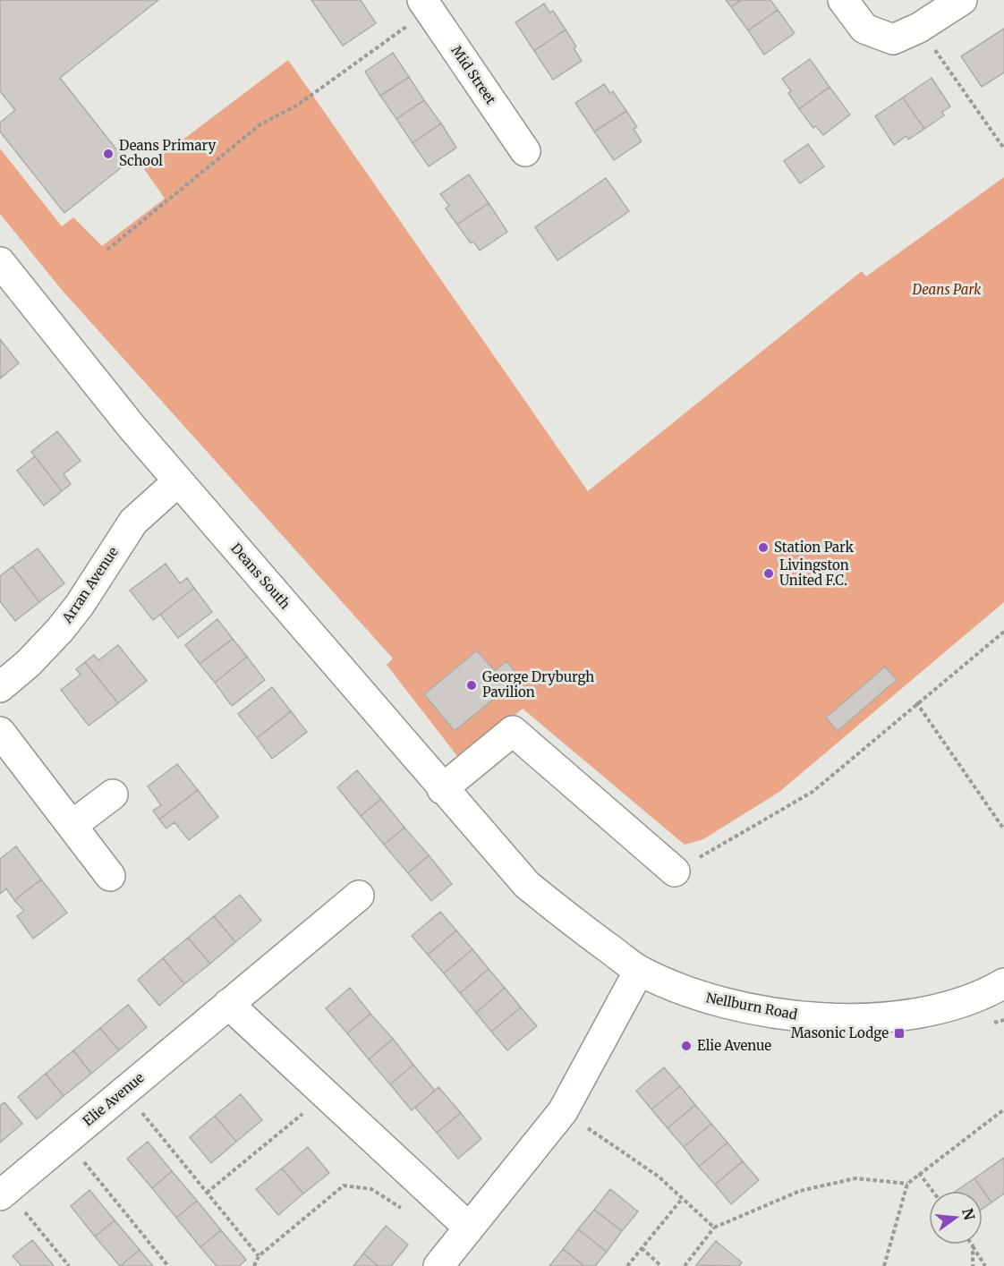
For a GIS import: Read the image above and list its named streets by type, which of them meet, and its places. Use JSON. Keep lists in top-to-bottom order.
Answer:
{
  "streets": {
    "street": [
      "Mid Street",
      "Deans South",
      "Arran Avenue",
      "Nellburn Road",
      "Elie Avenue"
    ]
  },
  "crossings": [
    ["Deans South", "Arran Avenue"],
    ["Deans South", "Nellburn Road"]
  ],
  "parks": ["Deans Park"],
  "places": {
    "other": [
      "Deans Primary School",
      "Station Park",
      "Livingston United F.C.",
      "George Dryburgh Pavilion",
      "Elie Avenue"
    ],
    "transit": ["Masonic Lodge"]
  },
  "north": "right"
}
